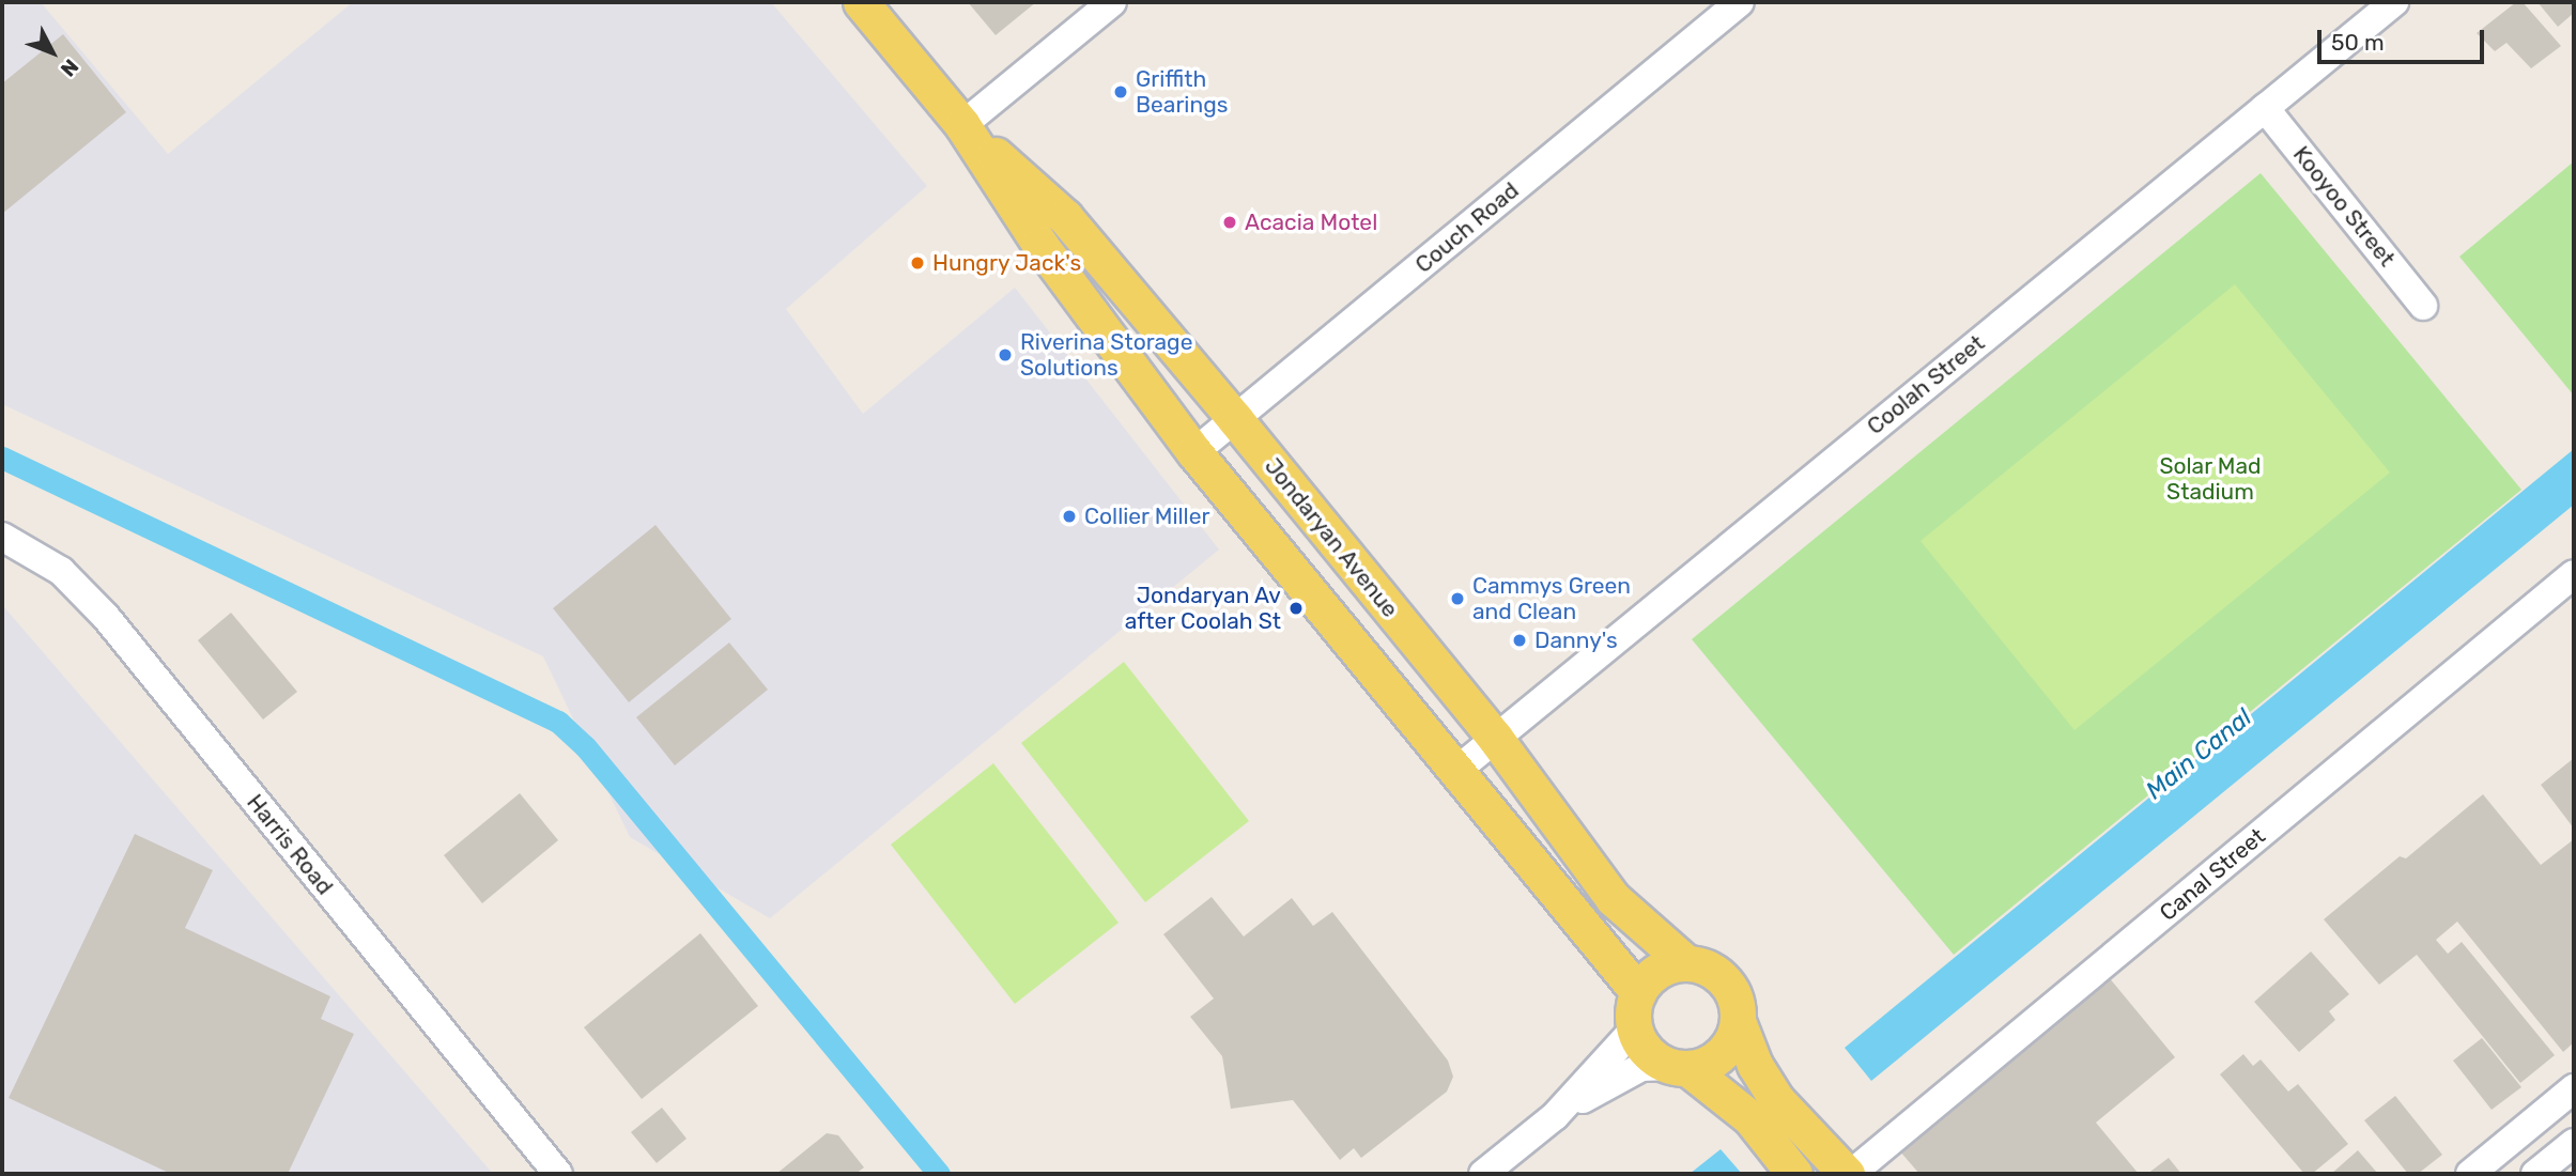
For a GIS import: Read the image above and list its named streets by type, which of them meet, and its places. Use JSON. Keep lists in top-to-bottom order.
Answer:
{
  "streets": {
    "main road": ["Jondaryan Avenue"],
    "street": [
      "Kooyoo Street",
      "Couch Road",
      "Coolah Street",
      "Harris Road",
      "Canal Street"
    ]
  },
  "crossings": [
    ["Kooyoo Street", "Coolah Street"],
    ["Couch Road", "Jondaryan Avenue"],
    ["Coolah Street", "Jondaryan Avenue"]
  ],
  "water": ["Main Canal"],
  "parks": ["Solar Mad Stadium"],
  "places": [
    "Griffith Bearings",
    "Acacia Motel",
    "Hungry Jack's",
    "Riverina Storage Solutions",
    "Collier Miller",
    "Cammys Green and Clean",
    "Jondaryan Av after Coolah St",
    "Danny's"
  ],
  "scale_bar": "50 m",
  "north": "bottom right"
}
